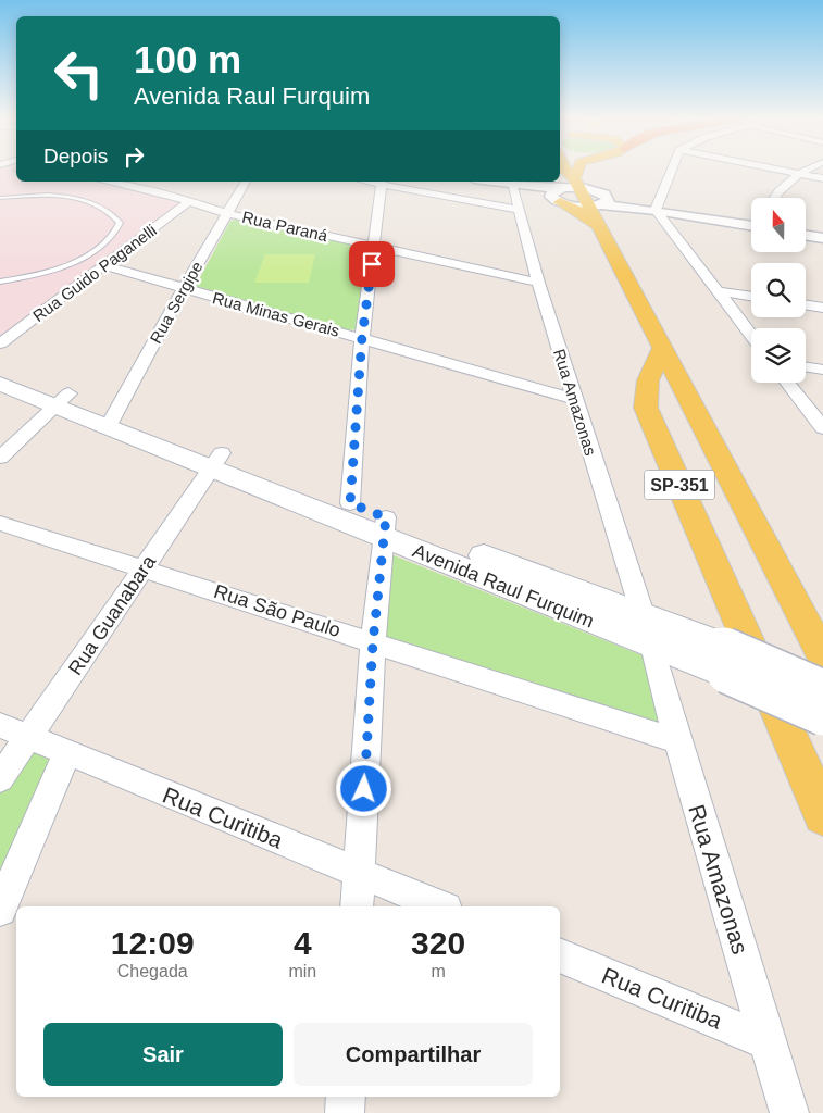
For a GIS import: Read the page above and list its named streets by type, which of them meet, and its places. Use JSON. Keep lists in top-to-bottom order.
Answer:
{
  "streets": {
    "main road": ["SP-351", "Avenida Raul Furquim"],
    "street": [
      "Rua Paraná",
      "Rua Guido Paganelli",
      "Rua Sergipe",
      "Rua Minas Gerais",
      "Rua Amazonas",
      "Rua São Paulo",
      "Rua Guanabara",
      "Rua Curitiba"
    ]
  },
  "crossings": [
    ["Rua Paraná", "Rua Guido Paganelli"],
    ["Rua Paraná", "Rua Sergipe"],
    ["Rua Paraná", "Rua Amazonas"],
    ["Rua Guido Paganelli", "Rua Minas Gerais"],
    ["Rua Sergipe", "Rua Minas Gerais"],
    ["Rua Sergipe", "Avenida Raul Furquim"],
    ["Rua Minas Gerais", "Rua Amazonas"],
    ["Rua Amazonas", "Avenida Raul Furquim"],
    ["Rua Amazonas", "Rua São Paulo"],
    ["Rua Amazonas", "Rua Curitiba"],
    ["Avenida Raul Furquim", "Rua Guanabara"],
    ["Rua São Paulo", "Rua Guanabara"],
    ["Rua Guanabara", "Rua Curitiba"]
  ],
  "north": "top",
  "page": {
    "turn": ["100 m", "Avenida Raul Furquim"],
    "then": "Depois",
    "eta": [
      "12:09",
      "Chegada",
      "4",
      "min",
      "320",
      "m"
    ],
    "buttons": ["Sair", "Compartilhar"]
  }
}
